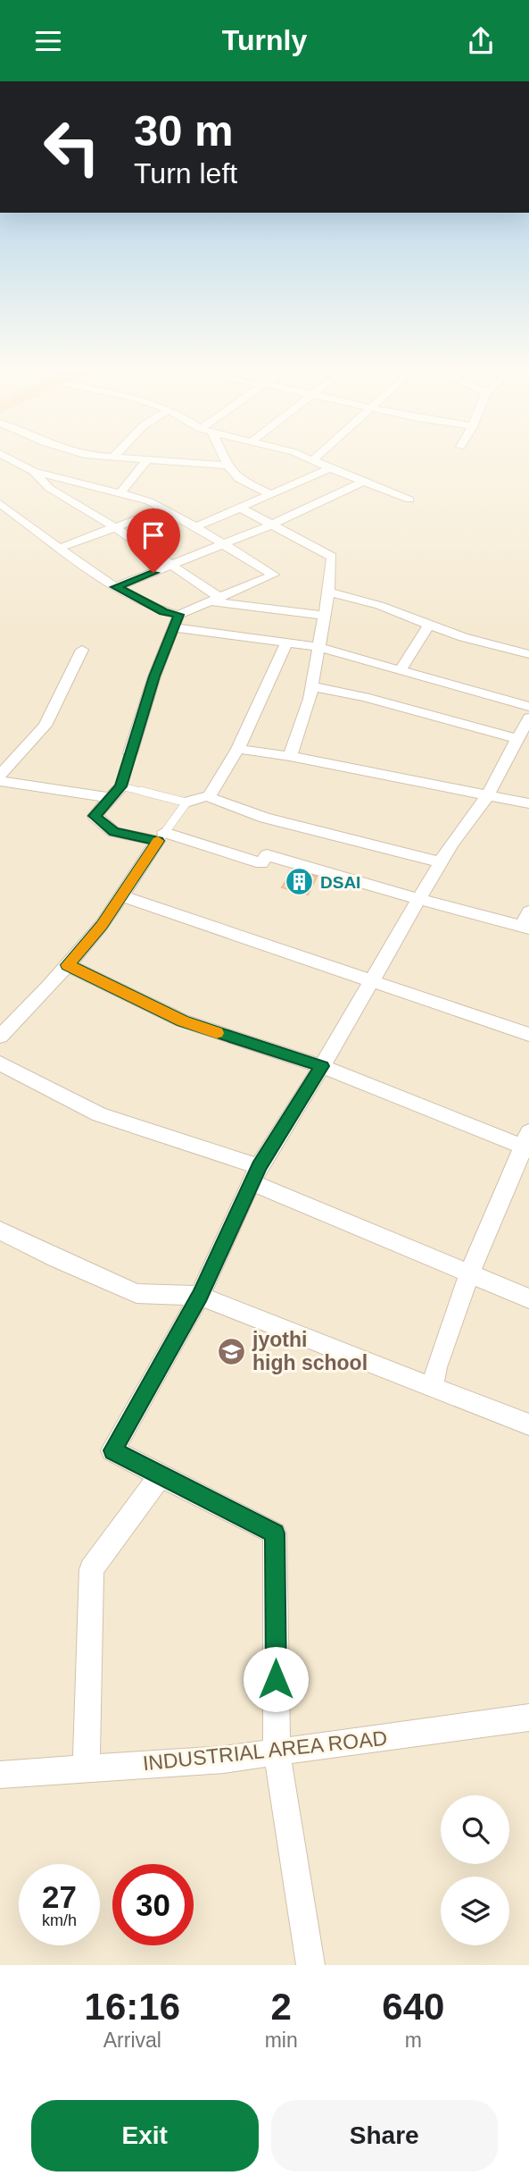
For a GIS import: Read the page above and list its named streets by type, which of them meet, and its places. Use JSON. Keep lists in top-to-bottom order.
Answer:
{
  "streets": {
    "street": ["INDUSTRIAL AREA ROAD"]
  },
  "places": {
    "building": ["DSAI"],
    "school or university": ["jyothi high school"]
  },
  "page": {
    "header": "Turnly",
    "turn": ["30 m", "Turn left"],
    "speed": "27 km/h",
    "limit": "30",
    "eta": [
      "16:16",
      "Arrival",
      "2",
      "min",
      "640",
      "m"
    ],
    "buttons": ["Exit", "Share"]
  }
}
